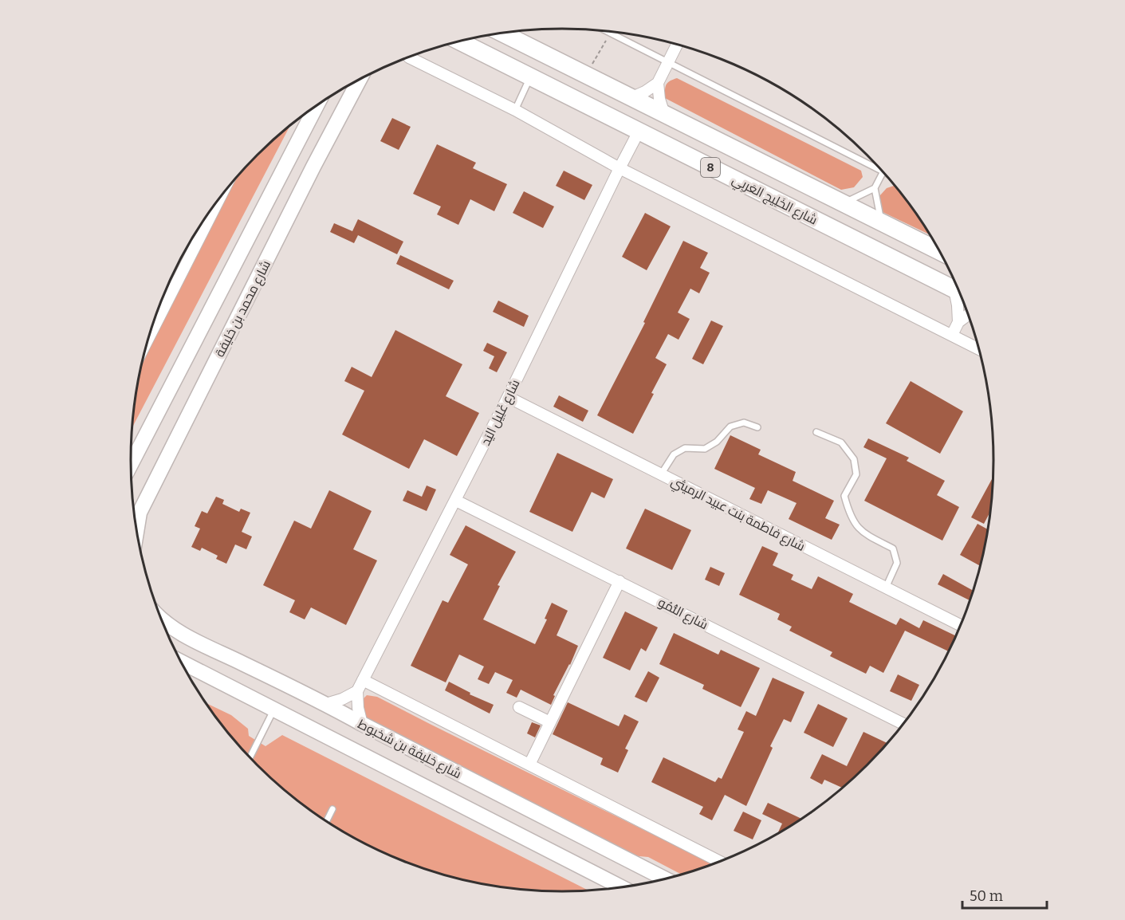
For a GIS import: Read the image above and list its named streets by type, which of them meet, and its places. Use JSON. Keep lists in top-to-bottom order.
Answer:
{
  "streets": {
    "highway": ["8", "شارع الخَلِيج العَربِي"],
    "main road": ["شارع محمد بن خليفة", "شارع خليفة بن شخبوط"],
    "street": ["شارع غَلِيل اليَد", "شارع فاطمة بنت عبيد الرميثي", "شارع النُّمُو"]
  },
  "crossings": [
    ["شارع الخَلِيج العَربِي", "شارع غَلِيل اليَد"],
    ["شارع غَلِيل اليَد", "شارع فاطمة بنت عبيد الرميثي"],
    ["شارع غَلِيل اليَد", "شارع النُّمُو"]
  ],
  "scale_bar": "50 m"
}
